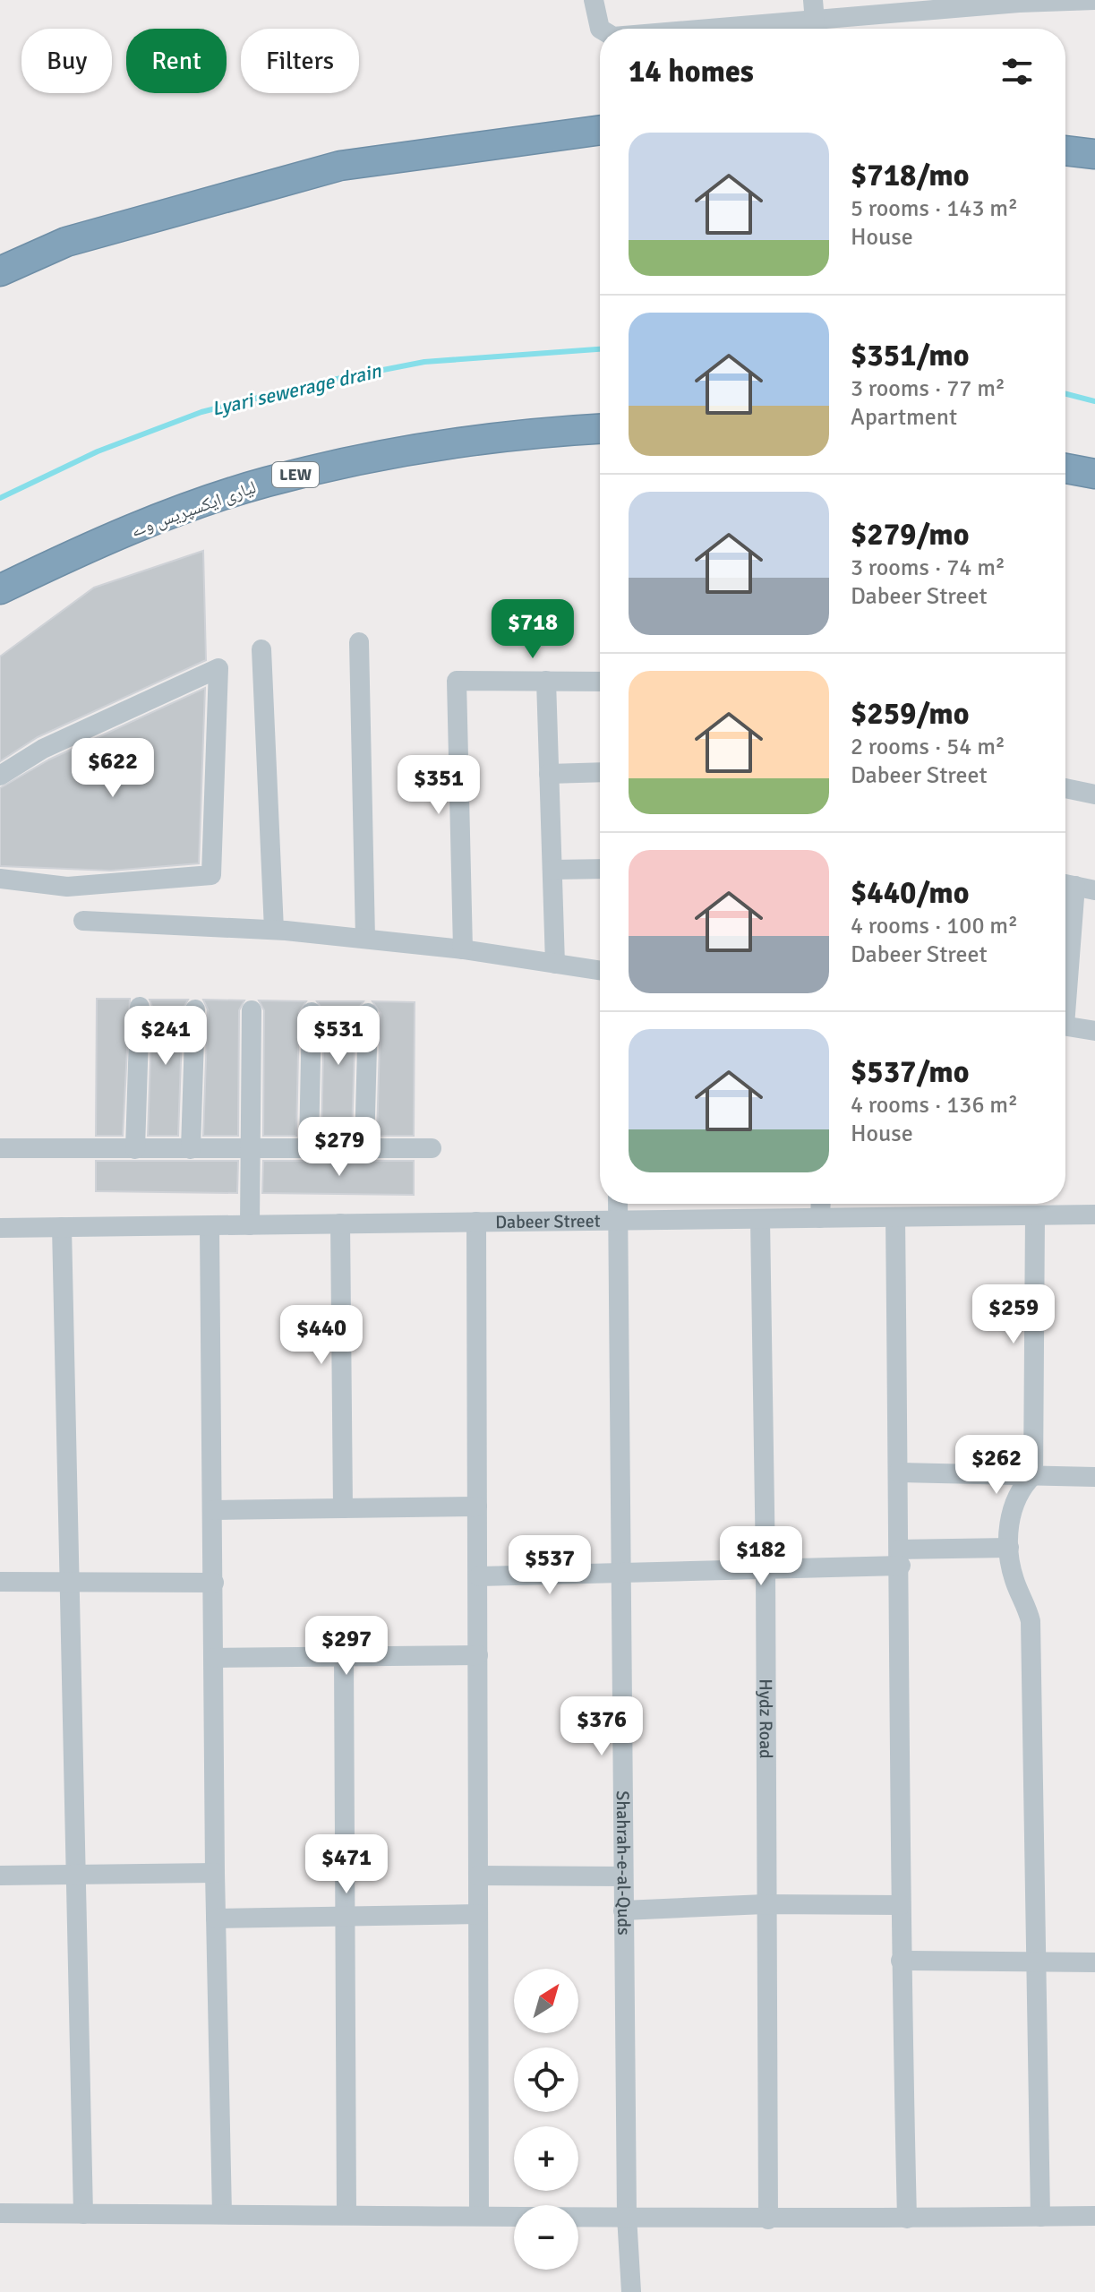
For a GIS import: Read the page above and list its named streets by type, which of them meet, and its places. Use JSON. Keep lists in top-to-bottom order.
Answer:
{
  "streets": {
    "highway": ["LEW", "لیاری ایکسپریس وے"],
    "street": ["Dabeer Street", "Hydz Road", "Shahrah-e-al-Quds"]
  },
  "crossings": [
    ["Dabeer Street", "Hydz Road"],
    ["Dabeer Street", "Shahrah-e-al-Quds"]
  ],
  "water": ["Lyari sewerage drain"],
  "north": "top right",
  "page": {
    "chip": ["Buy", "Rent", "Filters"],
    "heading": "14 homes",
    "list": [
      {
        "name": "$718/mo",
        "note": "5 rooms · 143 m² · House"
      },
      {
        "name": "$351/mo",
        "note": "3 rooms · 77 m² · Apartment"
      },
      {
        "name": "$279/mo",
        "note": "3 rooms · 74 m² · Dabeer Street"
      },
      {
        "name": "$259/mo",
        "note": "2 rooms · 54 m² · Dabeer Street"
      },
      {
        "name": "$440/mo",
        "note": "4 rooms · 100 m² · Dabeer Street"
      },
      {
        "name": "$537/mo",
        "note": "4 rooms · 136 m² · House"
      }
    ],
    "price": [
      "$718",
      "$622",
      "$351",
      "$241",
      "$531",
      "$279",
      "$259",
      "$440",
      "$262",
      "$182",
      "$537",
      "$297",
      "$376",
      "$471"
    ],
    "map_buttons": ["+", "−"]
  }
}
